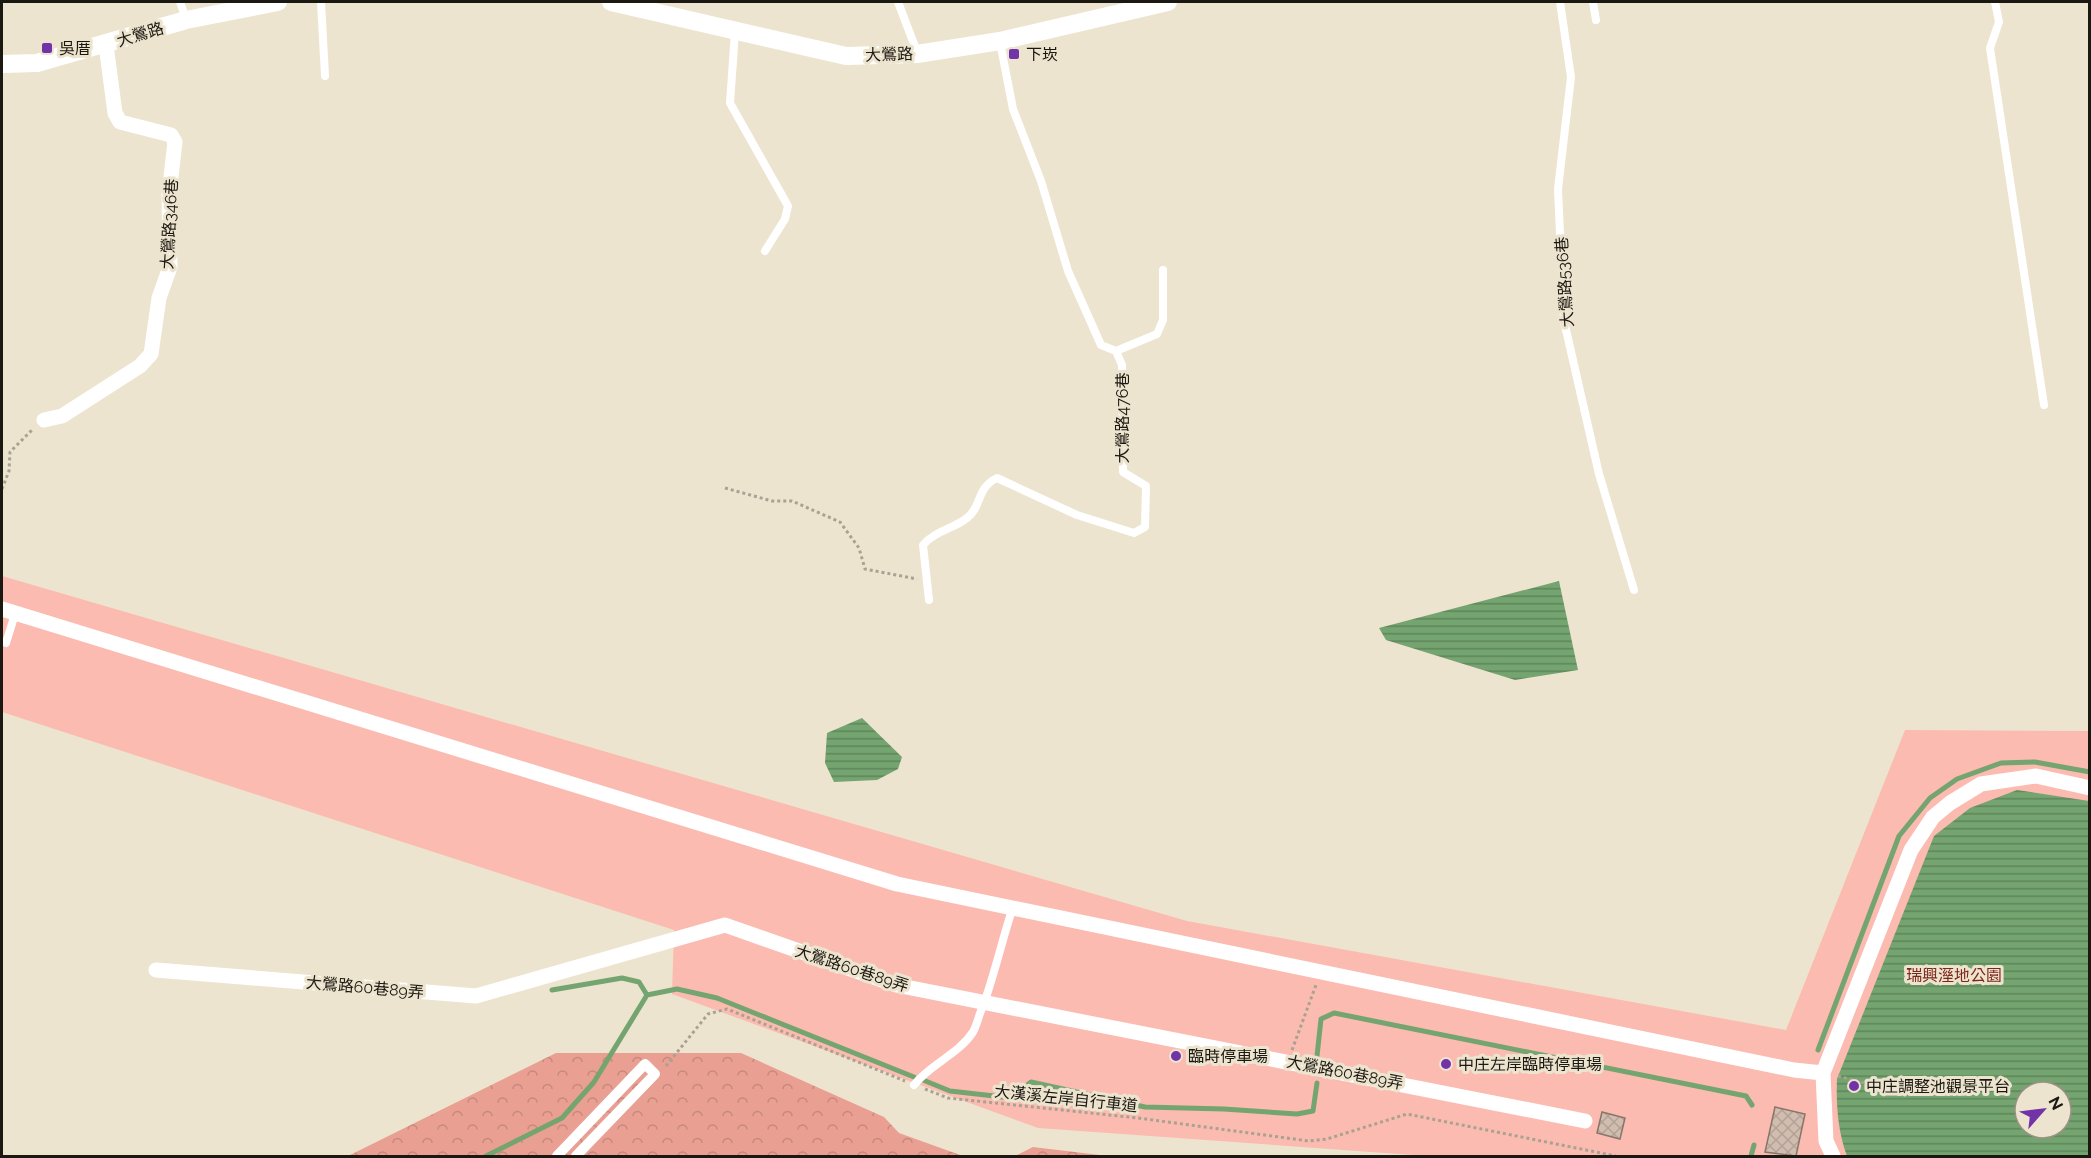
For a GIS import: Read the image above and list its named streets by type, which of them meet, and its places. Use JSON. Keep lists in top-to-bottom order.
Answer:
{
  "streets": {
    "street": ["大鶯路", "大鶯路346巷", "大鶯路60巷89弄"],
    "lane": ["大鶯路536巷", "大鶯路476巷"],
    "path": ["大漢溪左岸自行車道"]
  },
  "crossings": [
    ["大鶯路", "大鶯路346巷"],
    ["大鶯路", "大鶯路476巷"]
  ],
  "parks": ["瑞興溼地公園"],
  "places": {
    "transit": ["吳厝", "下崁"],
    "other": ["臨時停車場", "中庄左岸臨時停車場", "中庄調整池觀景平台"]
  },
  "north": "top right"
}
